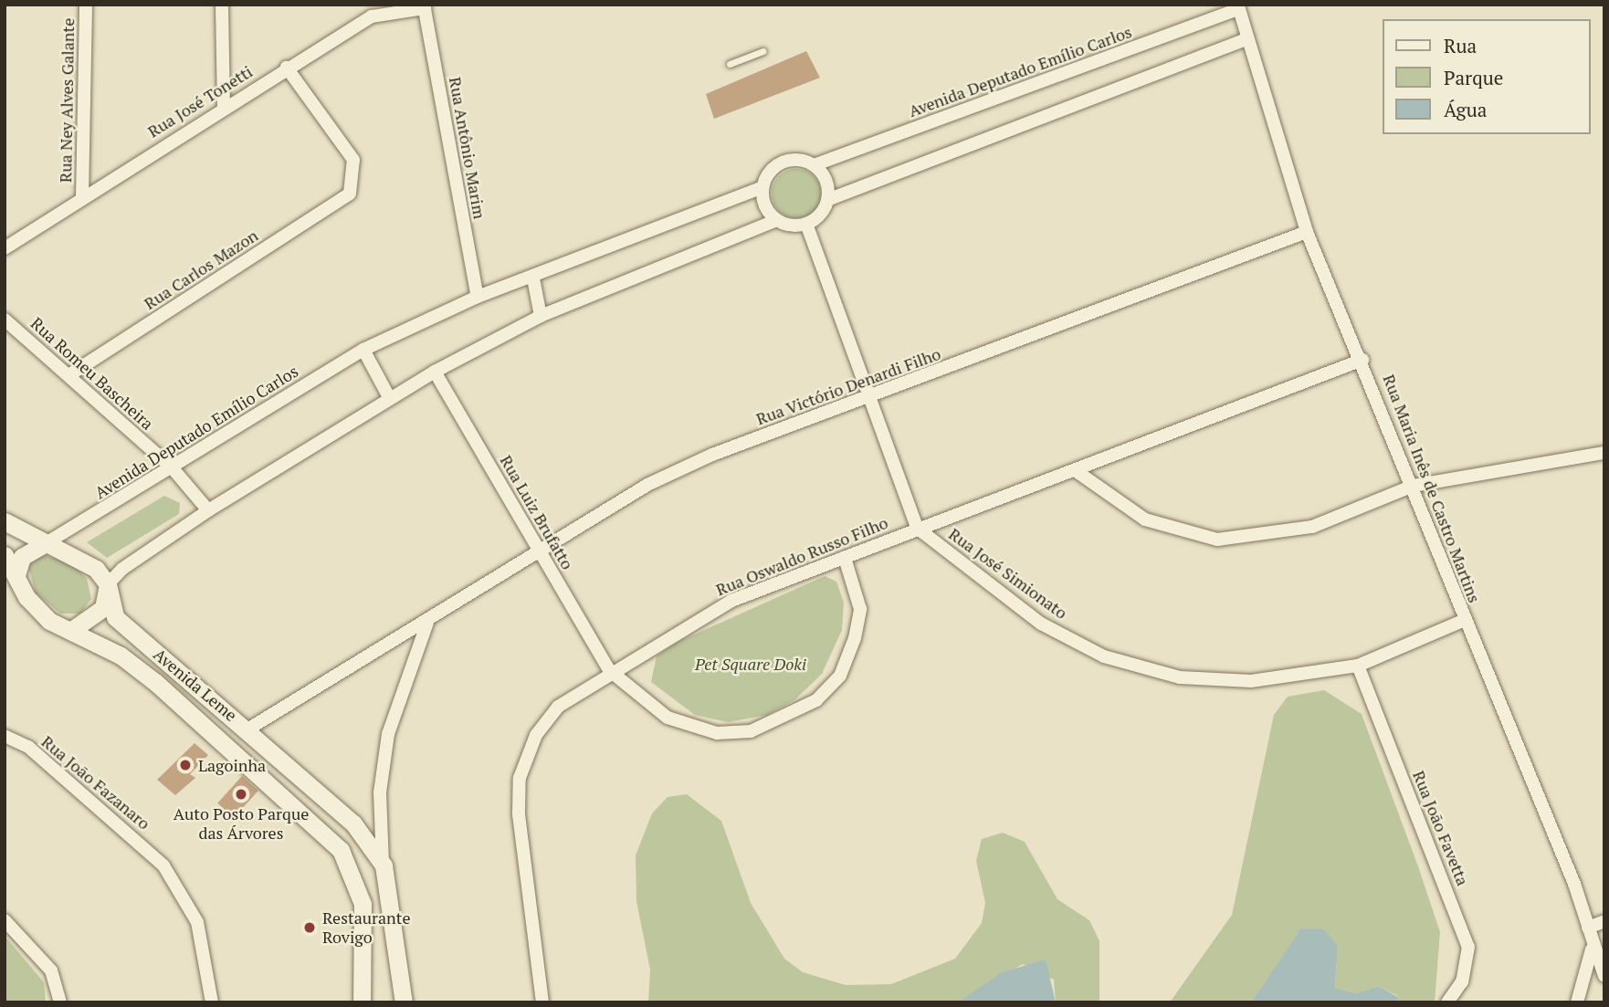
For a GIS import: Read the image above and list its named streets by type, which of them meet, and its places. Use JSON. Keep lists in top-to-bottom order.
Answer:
{
  "streets": {
    "street": [
      "Avenida Deputado Emílio Carlos",
      "Rua Ney Alves Galante",
      "Rua José Tonetti",
      "Rua Antônio Marim",
      "Rua Carlos Mazon",
      "Rua Romeu Bascheira",
      "Rua Victório Denardi Filho",
      "Rua Maria Inês de Castro Martins",
      "Rua Luiz Brufatto",
      "Rua Oswaldo Russo Filho",
      "Rua José Simionato",
      "Avenida Leme",
      "Rua João Fazanaro",
      "Rua João Favetta"
    ]
  },
  "crossings": [
    ["Avenida Deputado Emílio Carlos", "Rua Antônio Marim"],
    ["Avenida Deputado Emílio Carlos", "Rua Romeu Bascheira"],
    ["Avenida Deputado Emílio Carlos", "Rua Maria Inês de Castro Martins"],
    ["Avenida Deputado Emílio Carlos", "Avenida Leme"],
    ["Rua Ney Alves Galante", "Rua José Tonetti"],
    ["Rua José Tonetti", "Rua Antônio Marim"],
    ["Rua José Tonetti", "Rua Carlos Mazon"],
    ["Rua Carlos Mazon", "Rua Romeu Bascheira"],
    ["Rua Victório Denardi Filho", "Rua Maria Inês de Castro Martins"],
    ["Rua Victório Denardi Filho", "Rua Luiz Brufatto"],
    ["Rua Victório Denardi Filho", "Avenida Leme"],
    ["Rua Maria Inês de Castro Martins", "Rua Oswaldo Russo Filho"],
    ["Rua Maria Inês de Castro Martins", "Rua José Simionato"],
    ["Rua Luiz Brufatto", "Rua Oswaldo Russo Filho"],
    ["Rua Oswaldo Russo Filho", "Rua José Simionato"],
    ["Rua José Simionato", "Rua João Favetta"]
  ],
  "parks": ["Pet Square Doki"],
  "places": ["Lagoinha", "Auto Posto Parque das Árvores", "Restaurante Rovigo"],
  "legend": ["Rua", "Parque", "Água"]
}
